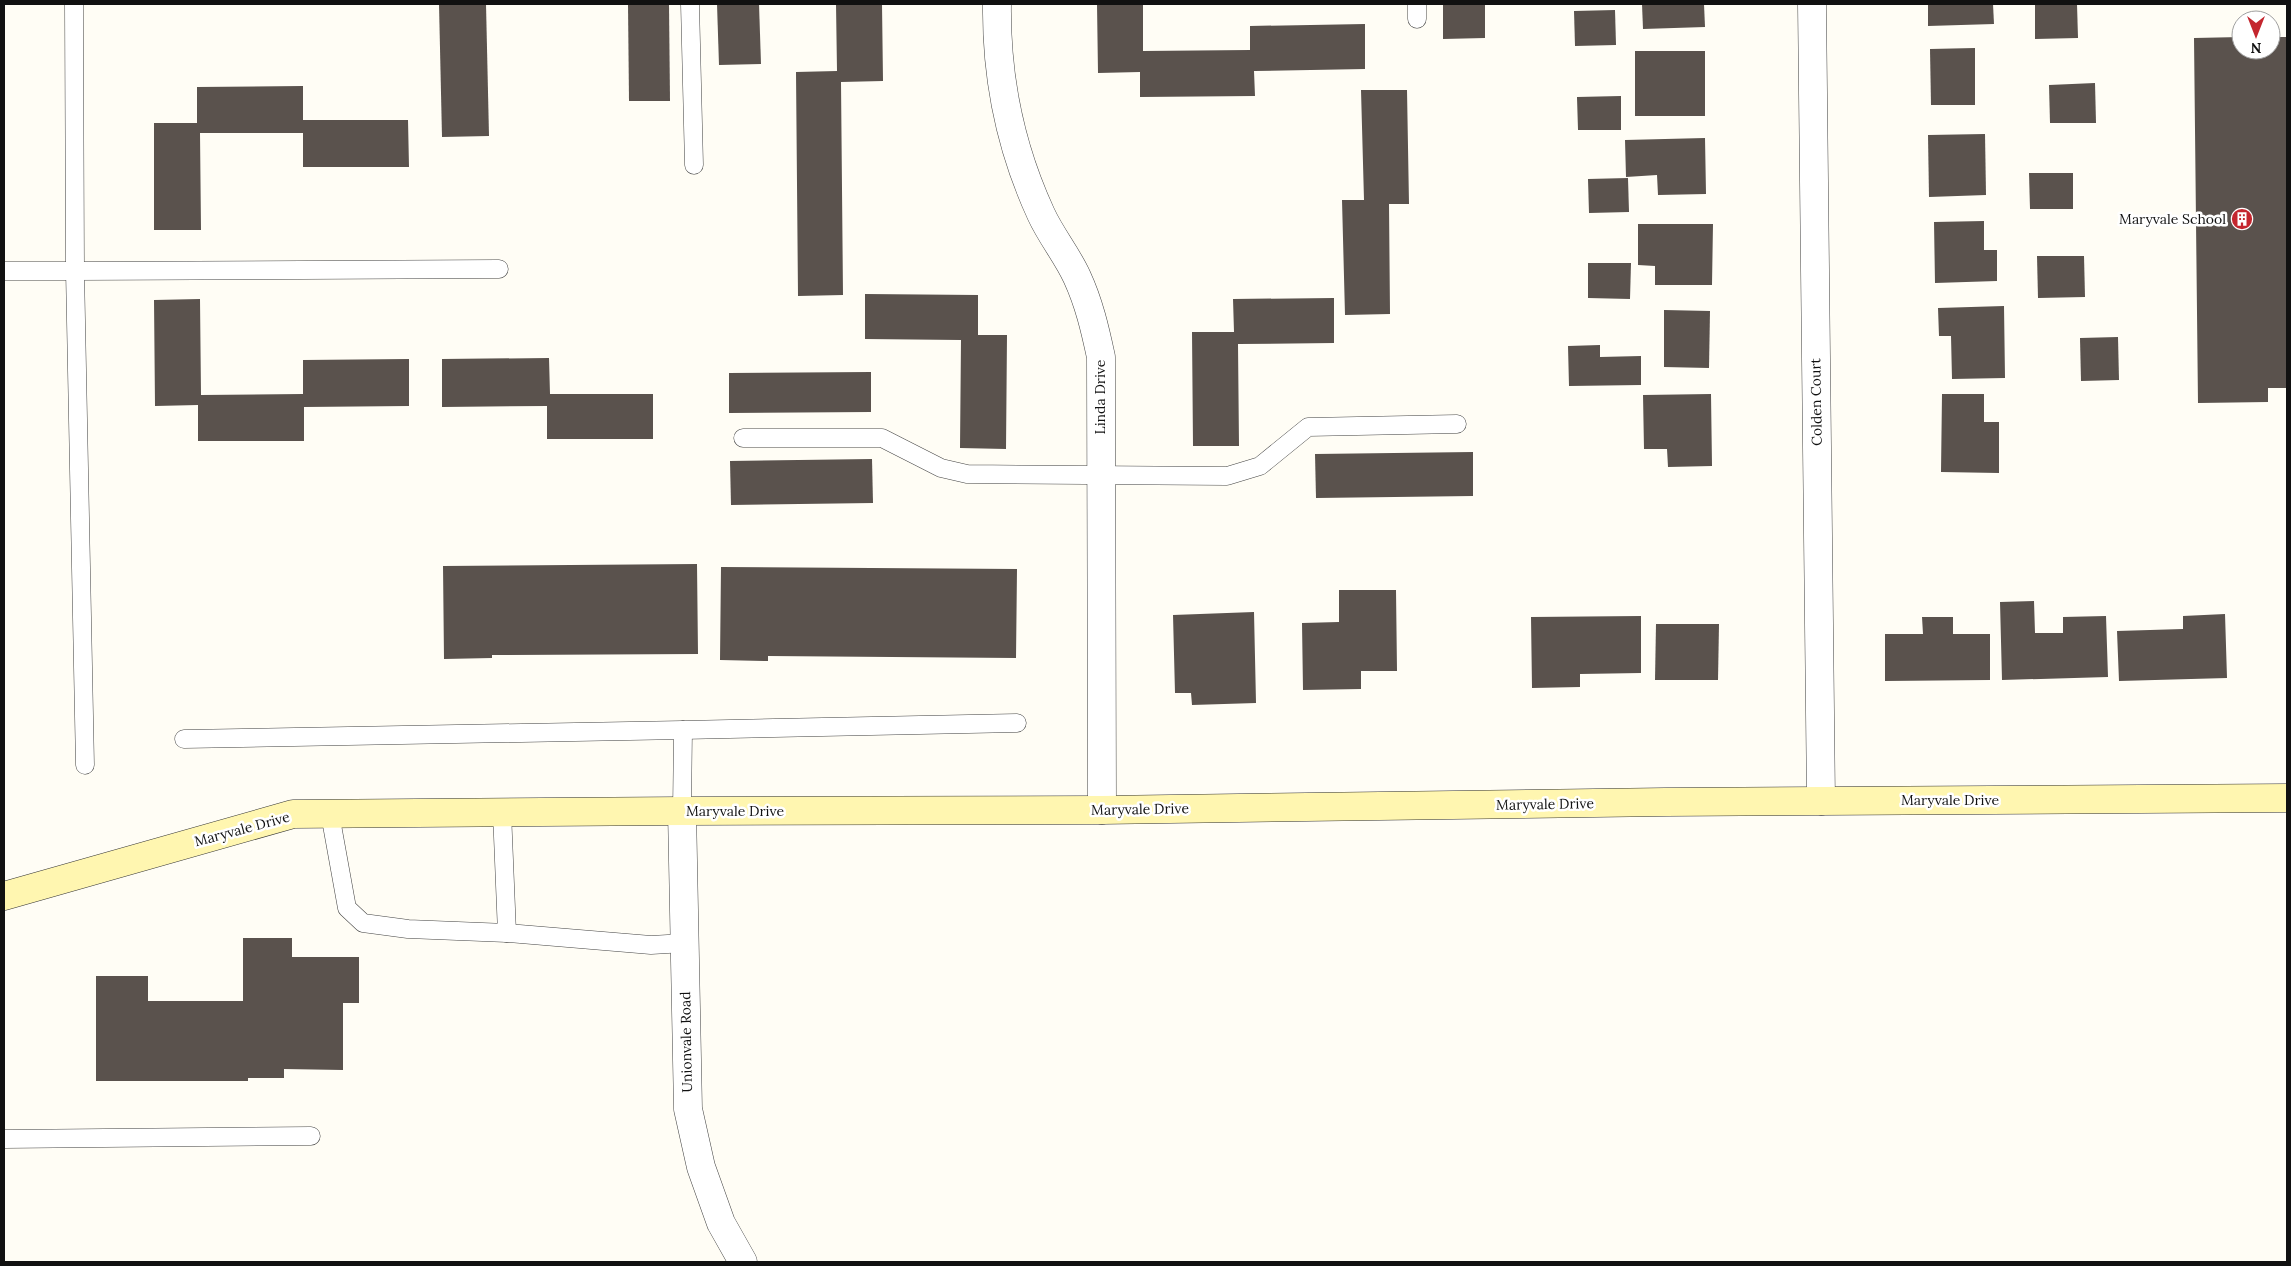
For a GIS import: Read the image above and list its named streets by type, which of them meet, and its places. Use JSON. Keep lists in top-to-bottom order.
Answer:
{
  "streets": {
    "street": [
      "Linda Drive",
      "Colden Court",
      "Maryvale Drive",
      "Unionvale Road"
    ]
  },
  "crossings": [
    ["Linda Drive", "Maryvale Drive"],
    ["Colden Court", "Maryvale Drive"],
    ["Maryvale Drive", "Unionvale Road"]
  ],
  "places": {
    "building": ["Maryvale School"]
  },
  "north": "bottom"
}
